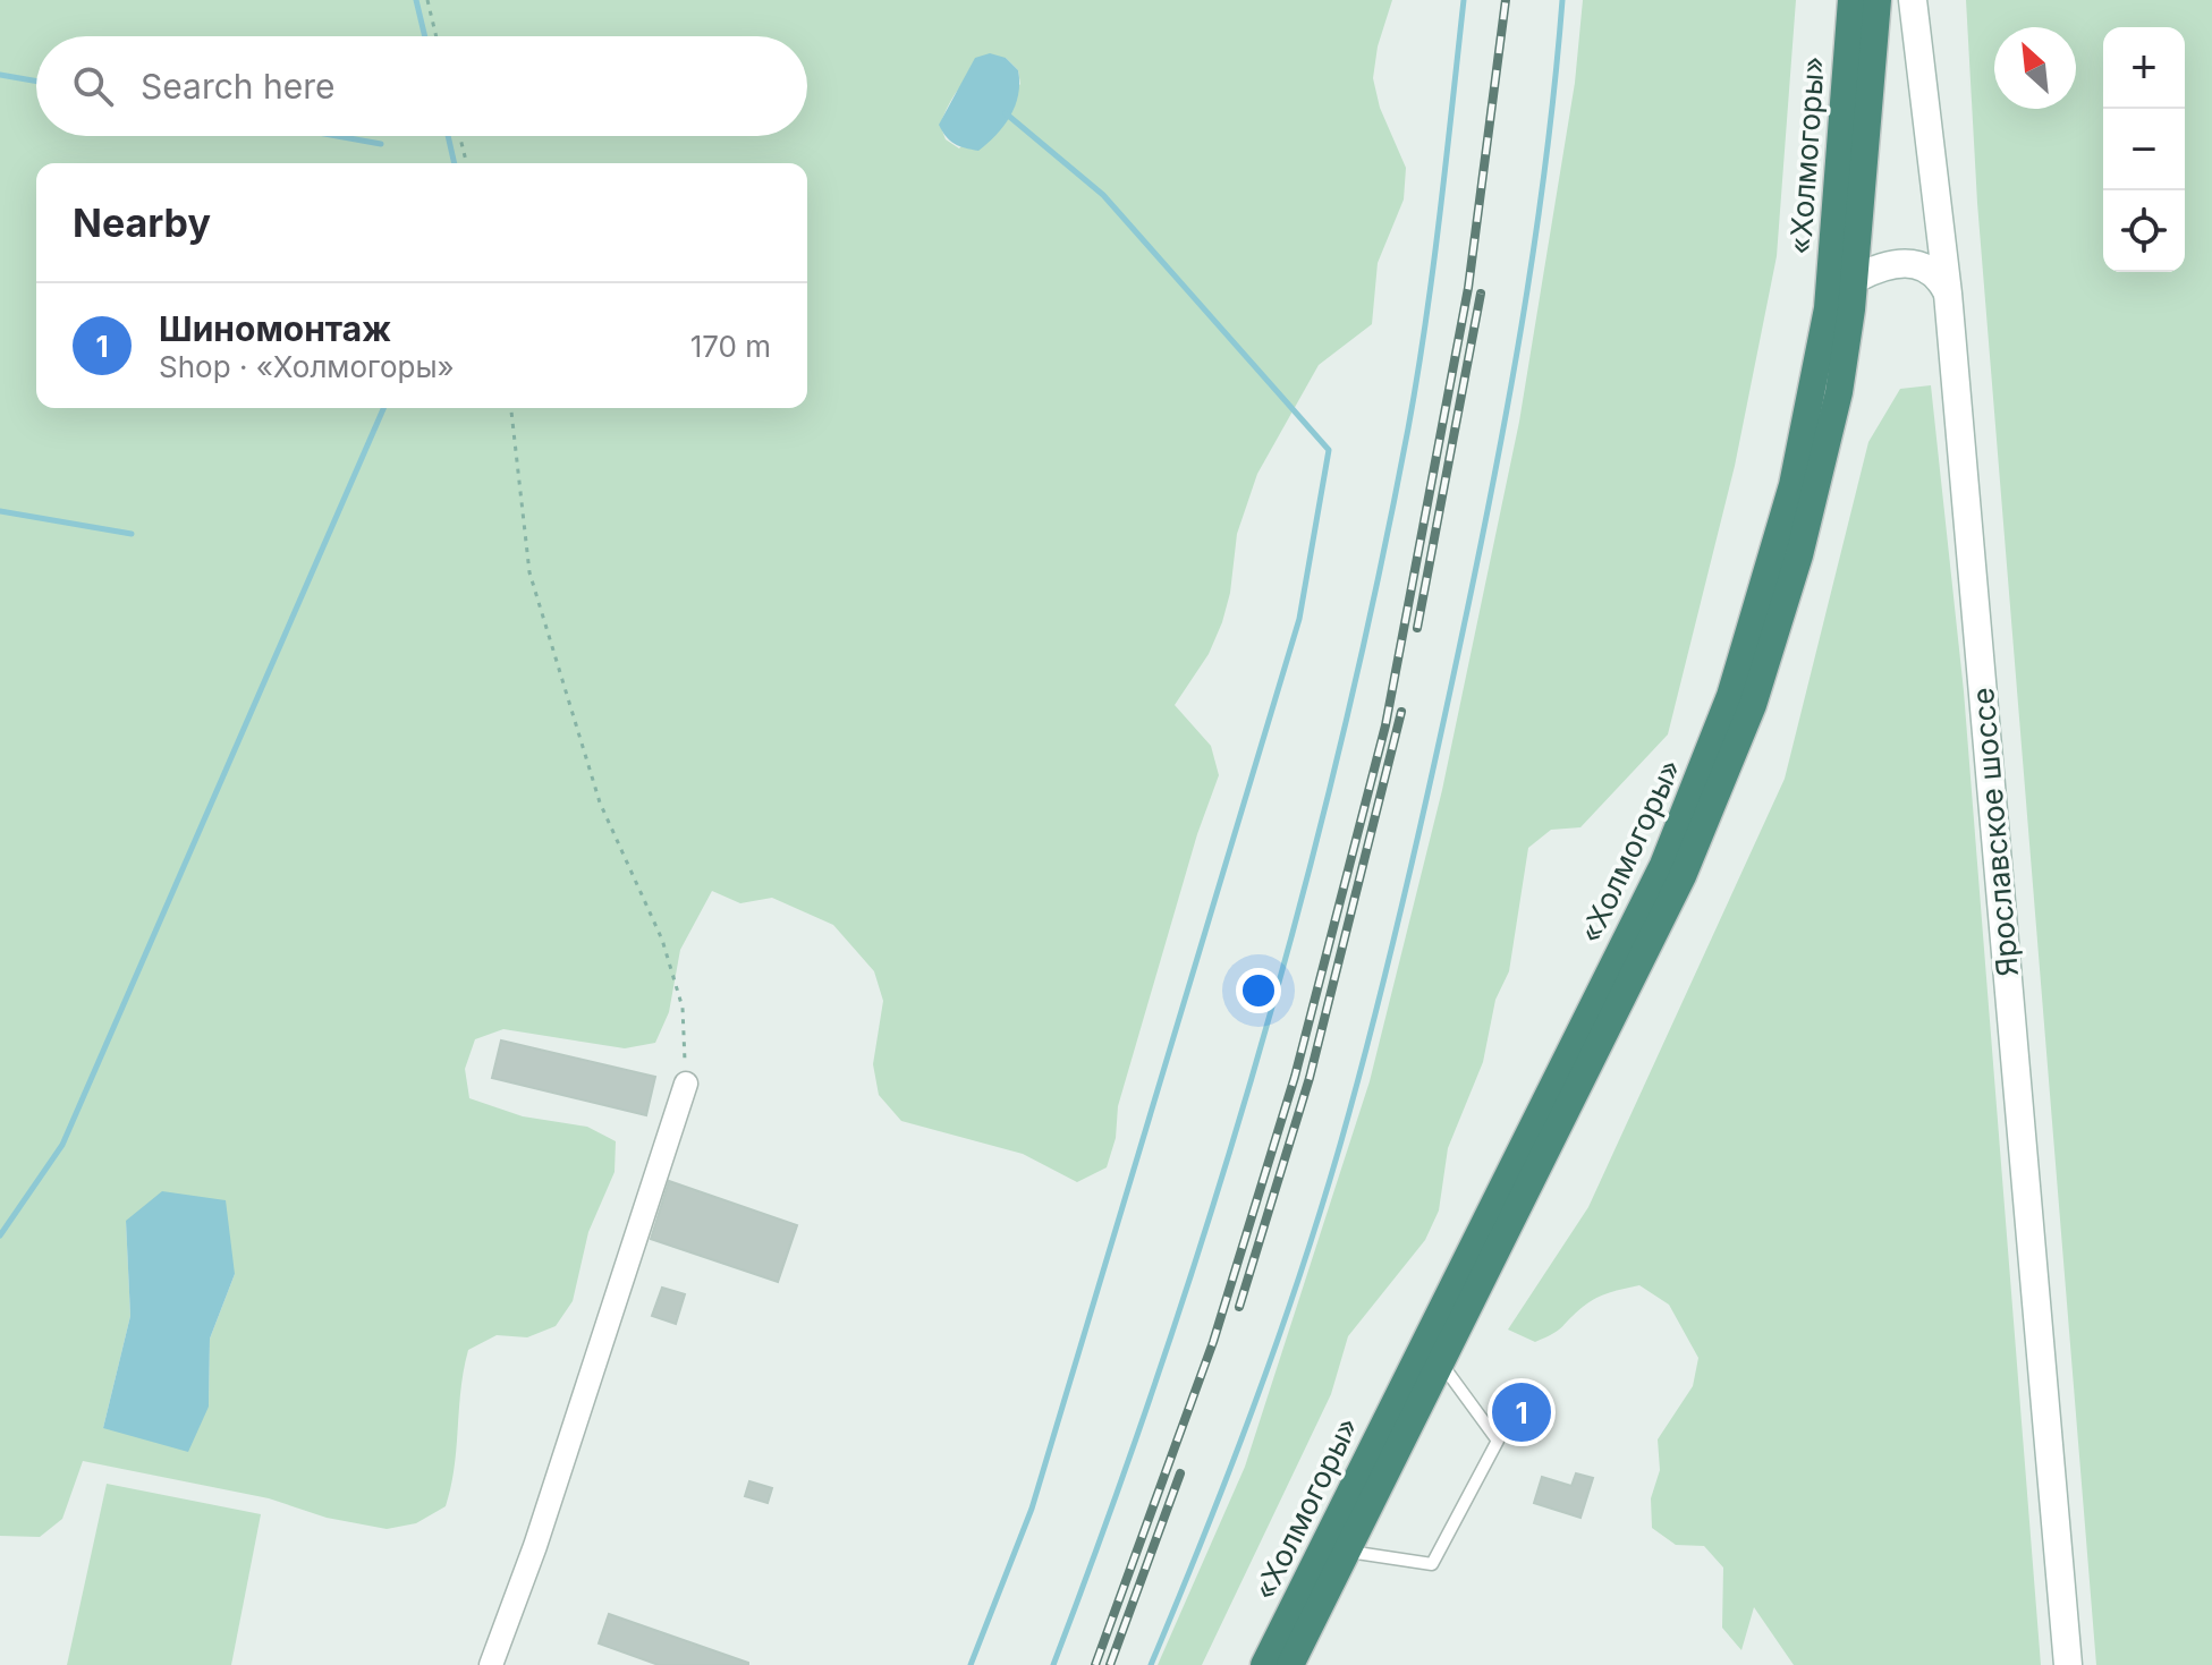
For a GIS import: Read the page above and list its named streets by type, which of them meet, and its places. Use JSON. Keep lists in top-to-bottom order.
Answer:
{
  "streets": {
    "highway": ["«Холмогоры»"],
    "main road": ["Ярославское шоссе"]
  },
  "north": "top left",
  "page": {
    "map_buttons": ["+", "−"],
    "search": "Search here",
    "heading": "Nearby",
    "list": [
      {
        "mark": "1",
        "name": "Шиномонтаж",
        "note": "Shop · «Холмогоры»",
        "value": "170 m"
      }
    ],
    "pins": "1"
  }
}
